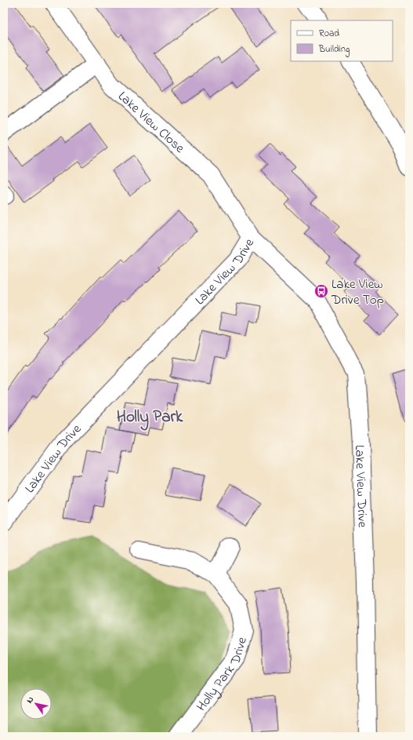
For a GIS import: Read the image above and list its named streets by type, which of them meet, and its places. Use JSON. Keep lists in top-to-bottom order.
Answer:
{
  "streets": {
    "street": ["Lake View Close", "Lake View Drive", "Holly Park Drive"]
  },
  "crossings": [
    ["Lake View Close", "Lake View Drive"]
  ],
  "districts": ["Holly Park"],
  "places": {
    "bus stop": ["Lake View Drive Top"]
  },
  "legend": ["Road", "Building"],
  "north": "top left"
}
